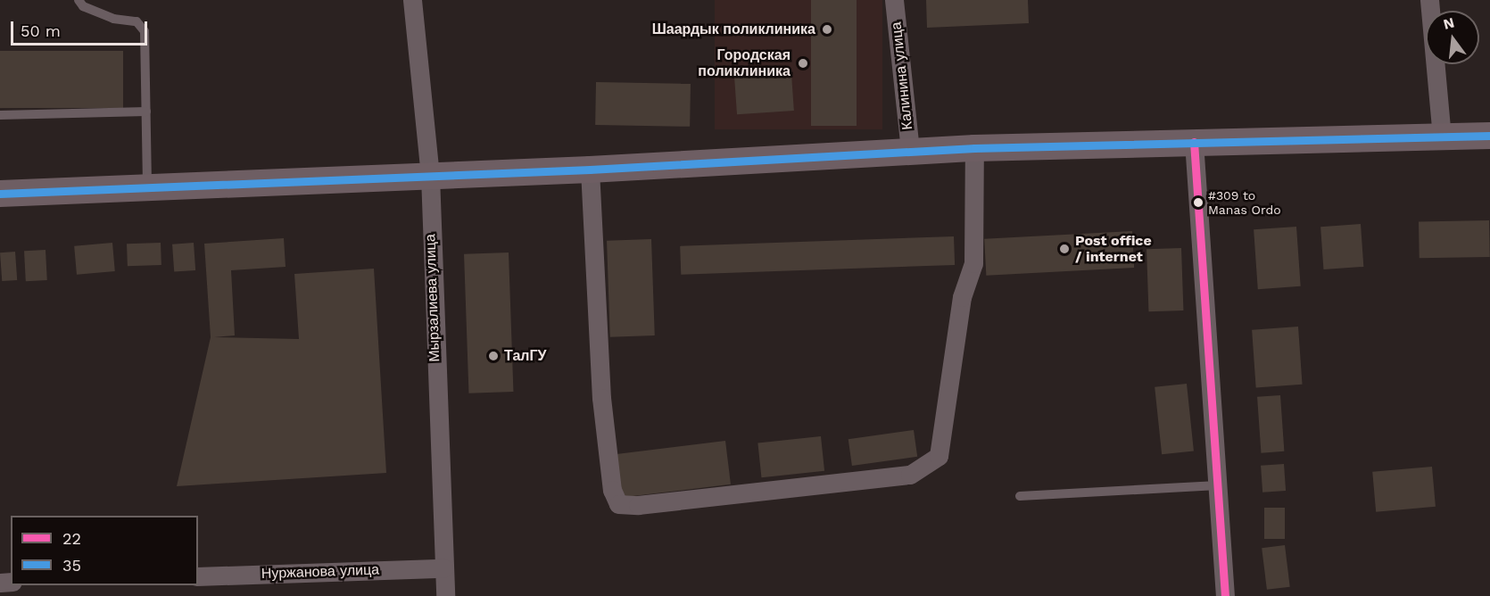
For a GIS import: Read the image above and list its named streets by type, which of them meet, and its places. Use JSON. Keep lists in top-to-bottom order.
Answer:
{
  "streets": {
    "street": ["Калинина улица", "Мырзалиева улица", "Нуржанова улица"]
  },
  "crossings": [
    ["Мырзалиева улица", "Нуржанова улица"]
  ],
  "places": [
    "Шаардык поликлиника",
    "Городская поликлиника",
    "#309 to Manas Ordo",
    "Post office / internet",
    "ТалГУ"
  ],
  "lines": ["transit line 35", "transit line 22"],
  "legend": ["22", "35"],
  "scale_bar": "50 m",
  "north": "top"
}
